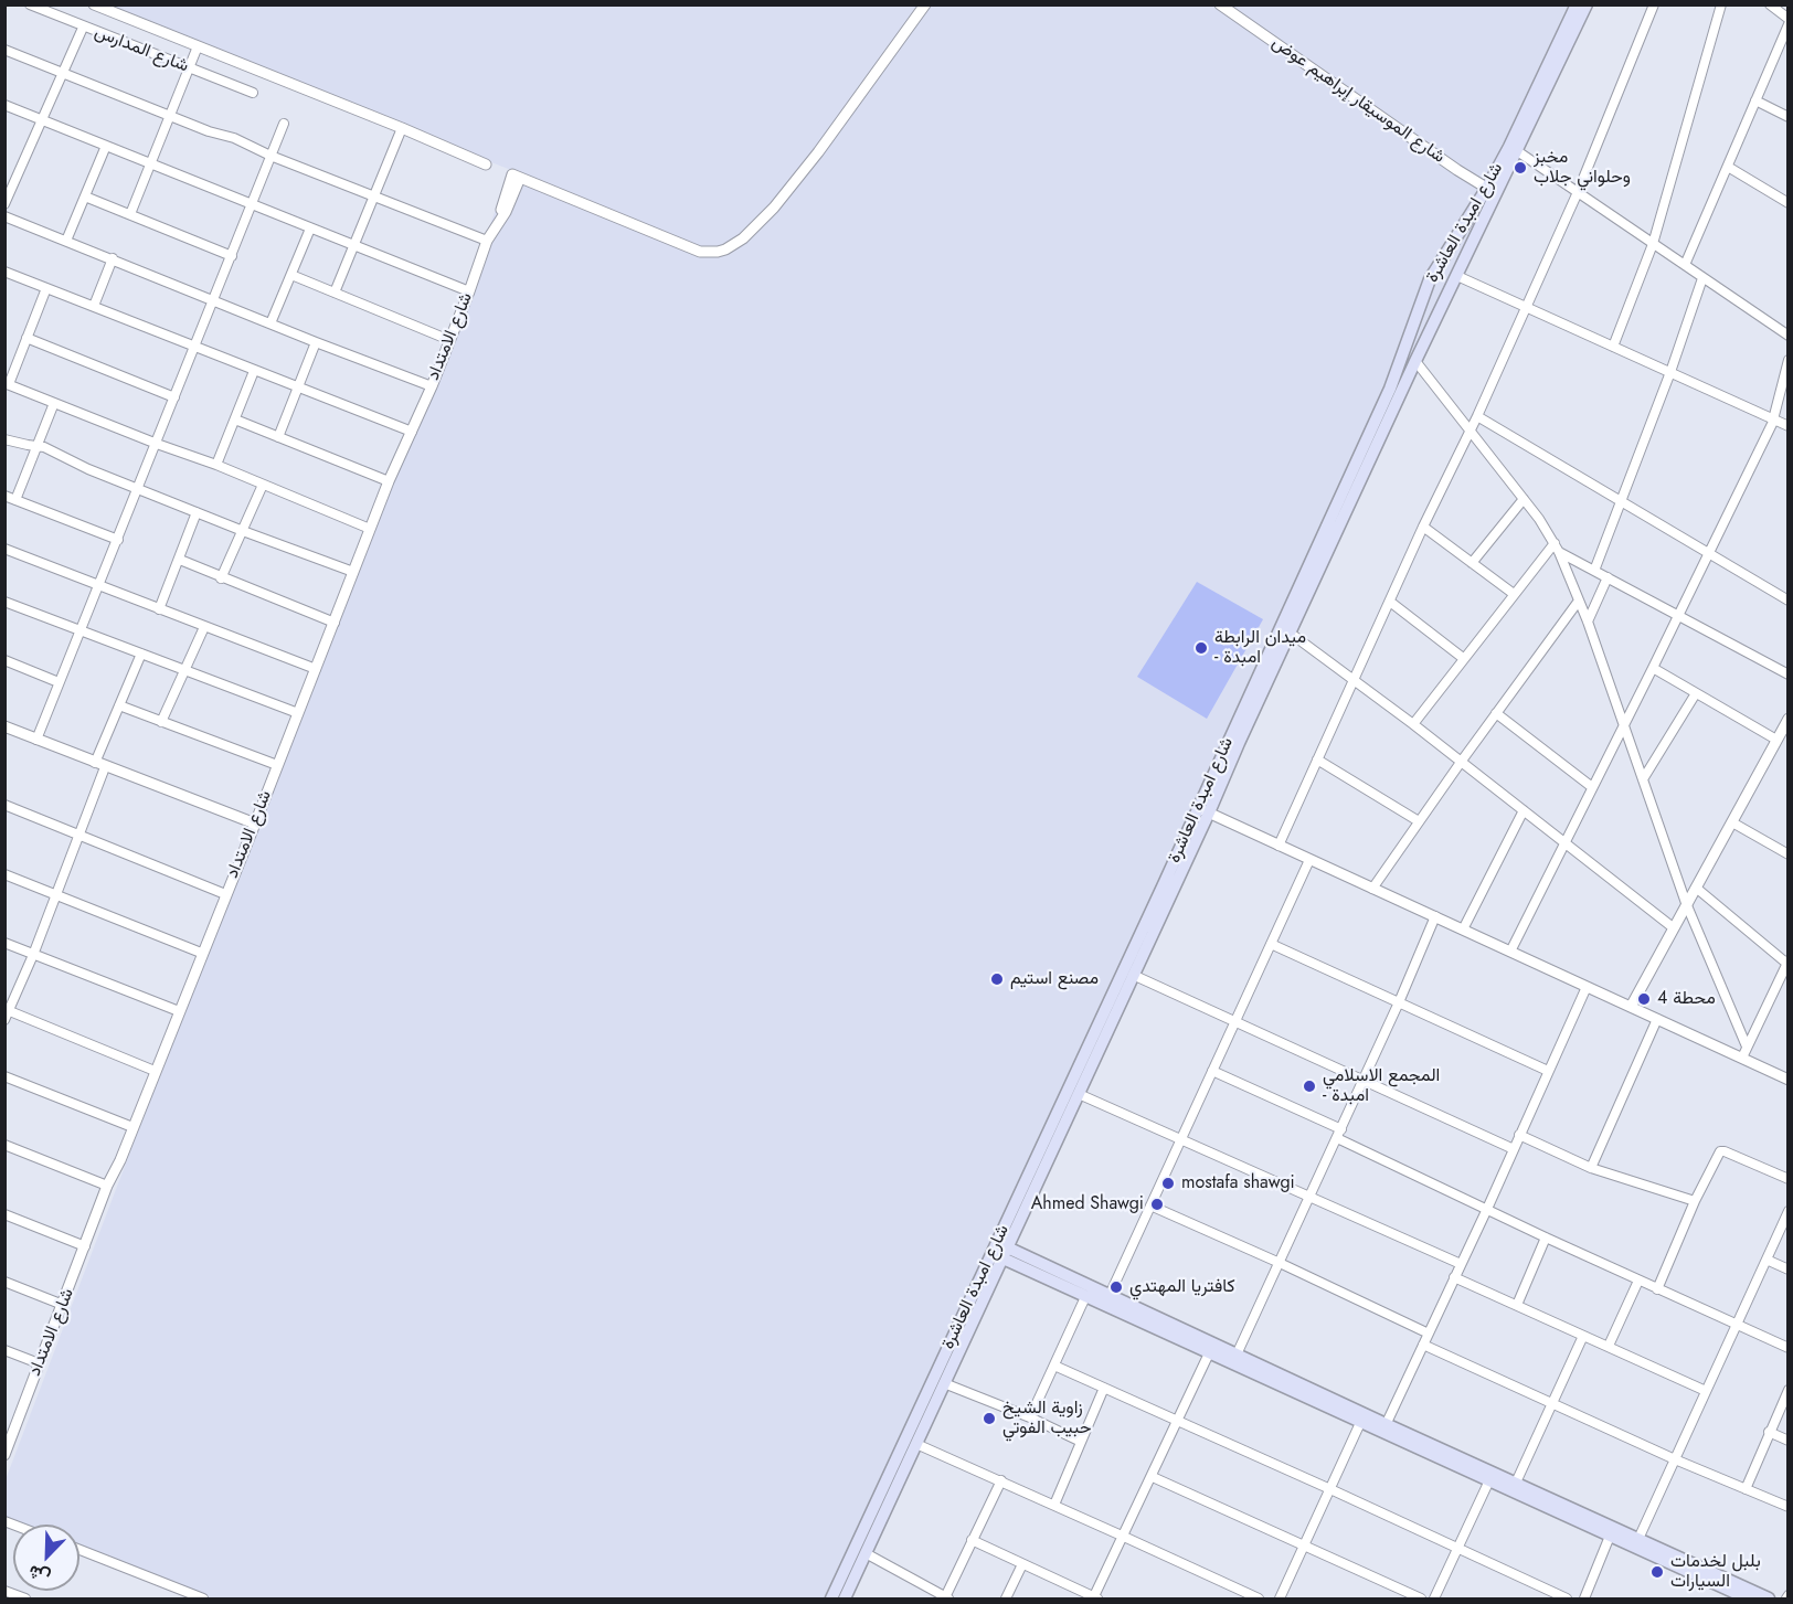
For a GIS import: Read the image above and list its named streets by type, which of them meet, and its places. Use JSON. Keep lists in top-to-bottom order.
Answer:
{
  "streets": {
    "main road": ["شارع امبدة العاشرة"],
    "street": ["شارع المدارس", "شارع الموسيقار إبراهيم عوض", "شارع الامتداد"]
  },
  "crossings": [
    ["شارع الموسيقار إبراهيم عوض", "شارع امبدة العاشرة"]
  ],
  "places": [
    "مخبز وحلواني جلاب",
    "ميدان الرابطة - امبدة",
    "مصنع استيم",
    "محطة 4",
    "المجمع الاسلامي - امبدة",
    "mostafa shawgi",
    "Ahmed Shawgi",
    "كافتريا المهتدي",
    "زاوية الشيخ حبيب الفوتي",
    "بلبل لخدمات السيارات"
  ],
  "north": "bottom left"
}
